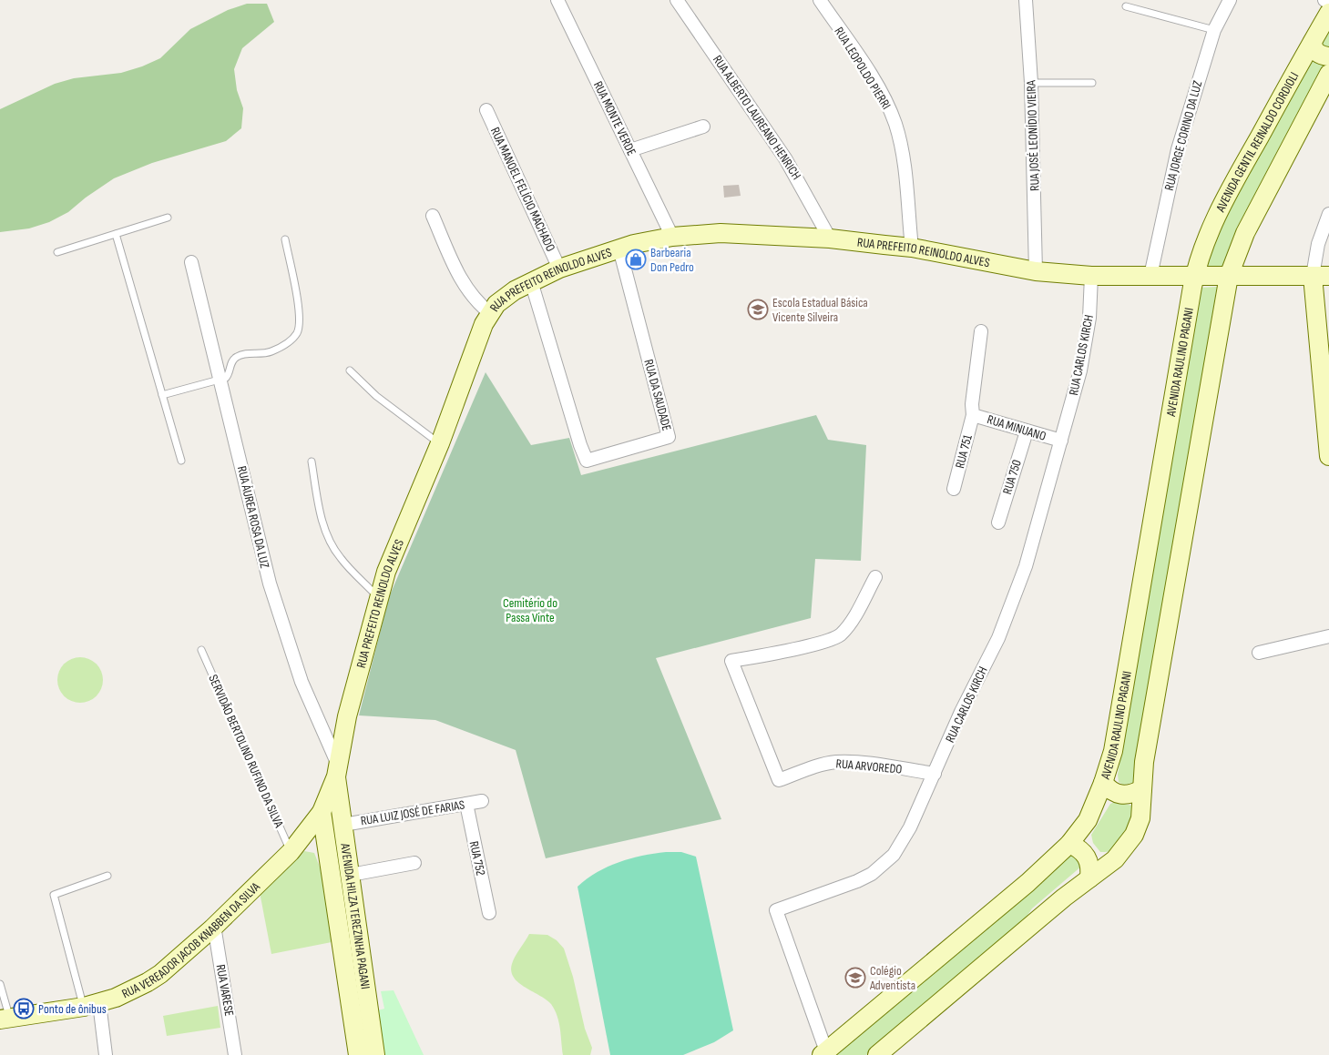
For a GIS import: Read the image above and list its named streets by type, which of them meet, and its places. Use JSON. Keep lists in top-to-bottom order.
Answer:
{
  "streets": {
    "main road": [
      "AVENIDA GENTIL REINALDO CORDIOLI",
      "RUA PREFEITO REINOLDO ALVES",
      "AVENIDA RAULINO PAGANI",
      "AVENIDA HILZA TEREZINHA PAGANI",
      "RUA VEREADOR JACOB KNABBEN DA SILVA"
    ],
    "street": [
      "RUA LEOPOLDO PIERRI",
      "RUA ALBERTO LAUREANO HENRICH",
      "RUA MONTE VERDE",
      "RUA JOSÉ LEONÍDIO VIEIRA",
      "RUA JORGE CORINO DA LUZ",
      "RUA MANOEL FELÍCIO MACHADO",
      "RUA CARLOS KIRCH",
      "RUA DA SAUDADE",
      "RUA MINUANO",
      "RUA 751",
      "RUA 750",
      "RUA ÁUREA ROSA DA LUZ",
      "RUA ARVOREDO",
      "RUA LUIZ JOSÉ DE FARIAS",
      "RUA 752",
      "RUA VARESE"
    ],
    "lane": ["SERVIDÃO BERTOLINO RUFINO DA SILVA"]
  },
  "crossings": [
    ["RUA LEOPOLDO PIERRI", "RUA PREFEITO REINOLDO ALVES"],
    ["RUA ALBERTO LAUREANO HENRICH", "RUA PREFEITO REINOLDO ALVES"],
    ["RUA MONTE VERDE", "RUA PREFEITO REINOLDO ALVES"],
    ["RUA JOSÉ LEONÍDIO VIEIRA", "RUA PREFEITO REINOLDO ALVES"],
    ["RUA JORGE CORINO DA LUZ", "RUA PREFEITO REINOLDO ALVES"],
    ["AVENIDA GENTIL REINALDO CORDIOLI", "RUA PREFEITO REINOLDO ALVES"],
    ["AVENIDA GENTIL REINALDO CORDIOLI", "AVENIDA RAULINO PAGANI"],
    ["RUA MANOEL FELÍCIO MACHADO", "RUA PREFEITO REINOLDO ALVES"],
    ["RUA PREFEITO REINOLDO ALVES", "RUA CARLOS KIRCH"],
    ["RUA PREFEITO REINOLDO ALVES", "AVENIDA RAULINO PAGANI"],
    ["RUA PREFEITO REINOLDO ALVES", "RUA DA SAUDADE"],
    ["RUA PREFEITO REINOLDO ALVES", "RUA ÁUREA ROSA DA LUZ"],
    ["RUA PREFEITO REINOLDO ALVES", "AVENIDA HILZA TEREZINHA PAGANI"],
    ["RUA PREFEITO REINOLDO ALVES", "RUA VEREADOR JACOB KNABBEN DA SILVA"],
    ["RUA CARLOS KIRCH", "AVENIDA RAULINO PAGANI"],
    ["RUA CARLOS KIRCH", "RUA MINUANO"],
    ["RUA CARLOS KIRCH", "RUA ARVOREDO"],
    ["RUA MINUANO", "RUA 751"],
    ["RUA MINUANO", "RUA 750"],
    ["RUA ÁUREA ROSA DA LUZ", "AVENIDA HILZA TEREZINHA PAGANI"],
    ["SERVIDÃO BERTOLINO RUFINO DA SILVA", "RUA VEREADOR JACOB KNABBEN DA SILVA"],
    ["RUA LUIZ JOSÉ DE FARIAS", "RUA 752"],
    ["RUA LUIZ JOSÉ DE FARIAS", "AVENIDA HILZA TEREZINHA PAGANI"],
    ["AVENIDA HILZA TEREZINHA PAGANI", "RUA VEREADOR JACOB KNABBEN DA SILVA"],
    ["RUA VEREADOR JACOB KNABBEN DA SILVA", "RUA VARESE"]
  ],
  "parks": ["Cemitério do Passa Vinte"],
  "places": {
    "shop": ["Barbearia Don Pedro"],
    "school or university": ["Escola Estadual Básica Vicente Silveira", "Colégio Adventista"],
    "bus stop": ["Ponto de ônibus"]
  }
}
